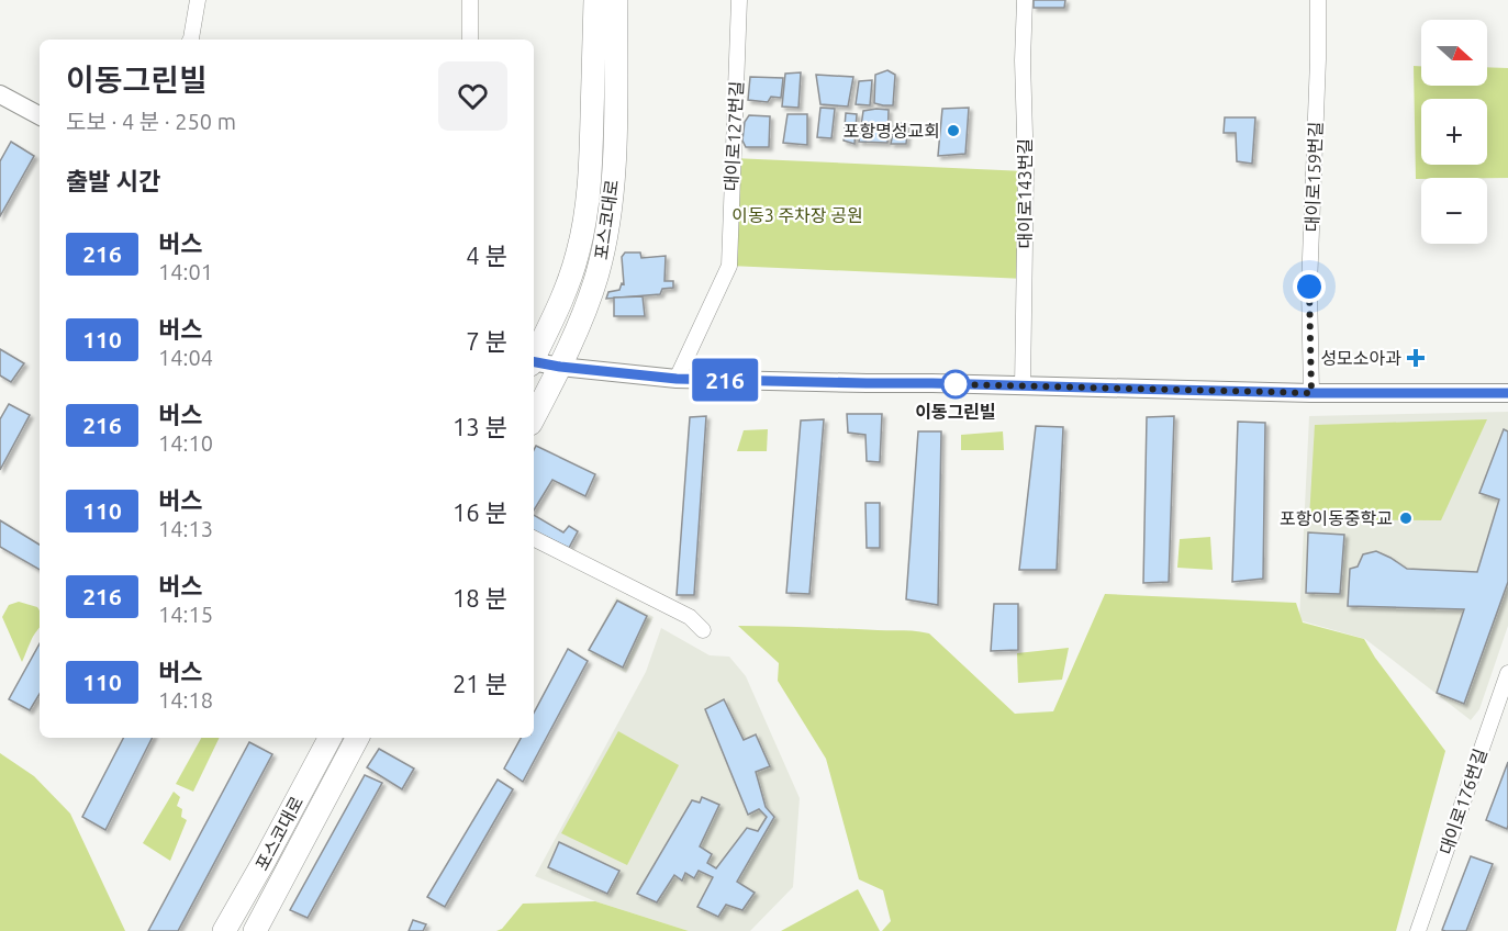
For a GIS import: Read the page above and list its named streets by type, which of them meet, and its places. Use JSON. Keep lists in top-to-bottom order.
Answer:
{
  "streets": {
    "main road": ["포스코대로"],
    "street": [
      "대이로127번길",
      "대이로159번길",
      "대이로143번길",
      "대이로176번길"
    ]
  },
  "parks": ["이동3 주차장 공원"],
  "places": {
    "other": ["포항명성교회", "이동그린빌", "포항이동중학교"],
    "health": ["성모소아과"]
  },
  "lines": ["bus line 216"],
  "north": "right",
  "page": {
    "on_map": "216",
    "map_buttons": ["+", "−"],
    "heading": [
      ["이동그린빌", "도보 · 4 분 · 250 m"],
      "출발 시간"
    ],
    "list": [
      {
        "mark": "216",
        "name": "버스",
        "note": "14:01",
        "value": "4 분"
      },
      {
        "mark": "110",
        "name": "버스",
        "note": "14:04",
        "value": "7 분"
      },
      {
        "mark": "216",
        "name": "버스",
        "note": "14:10",
        "value": "13 분"
      },
      {
        "mark": "110",
        "name": "버스",
        "note": "14:13",
        "value": "16 분"
      },
      {
        "mark": "216",
        "name": "버스",
        "note": "14:15",
        "value": "18 분"
      },
      {
        "mark": "110",
        "name": "버스",
        "note": "14:18",
        "value": "21 분"
      }
    ]
  }
}
